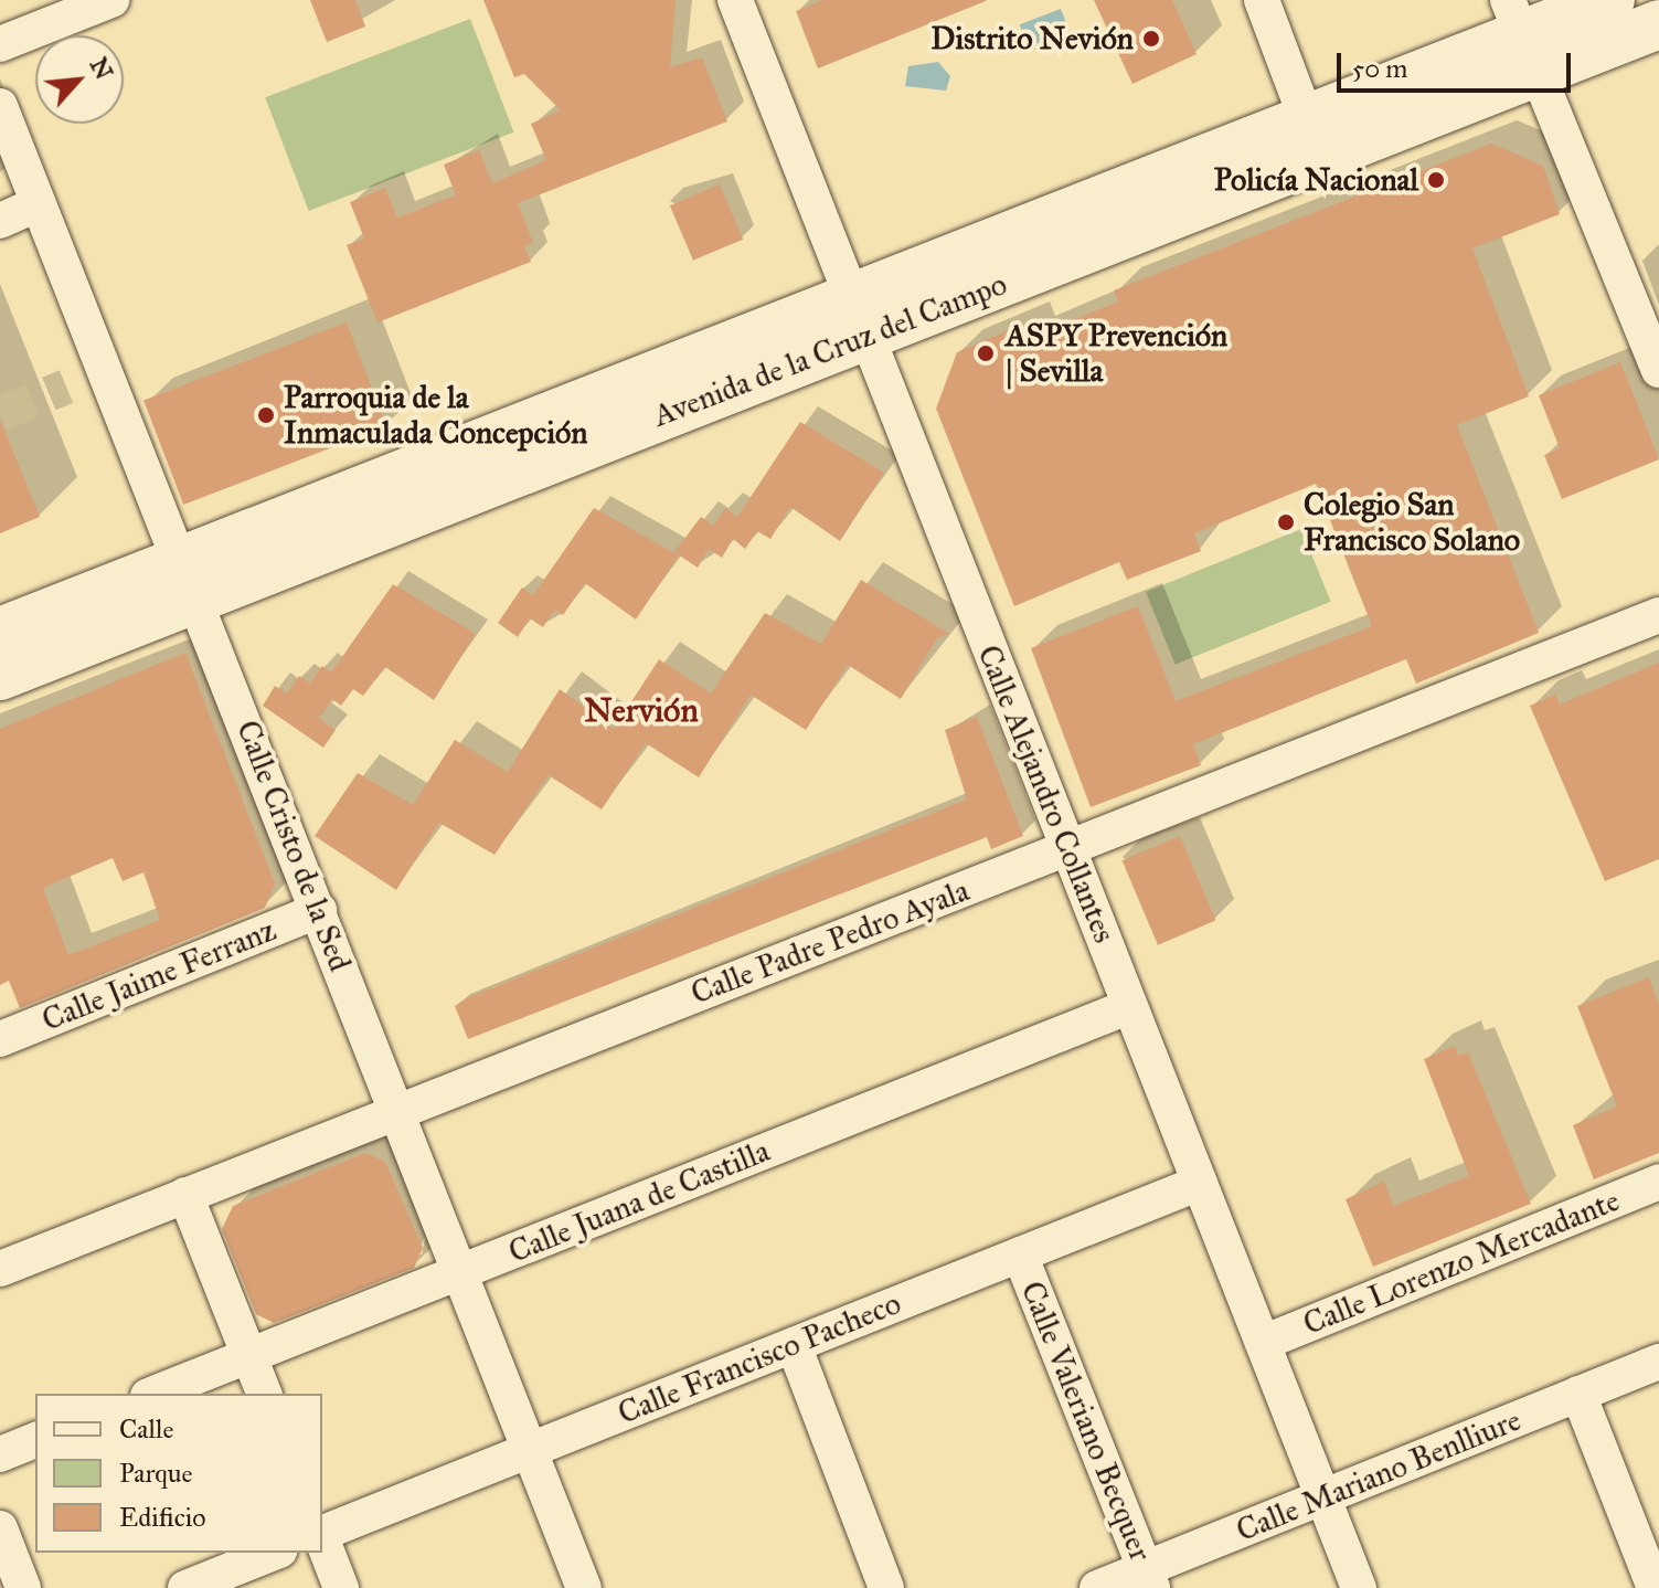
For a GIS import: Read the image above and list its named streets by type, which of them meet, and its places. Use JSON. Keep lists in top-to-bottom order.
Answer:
{
  "streets": {
    "main road": ["Avenida de la Cruz del Campo"],
    "street": [
      "Calle Alejandro Collantes",
      "Calle Cristo de la Sed",
      "Calle Padre Pedro Ayala",
      "Calle Jaime Ferranz",
      "Calle Juana de Castilla",
      "Calle Lorenzo Mercadante",
      "Calle Francisco Pacheco",
      "Calle Valeriano Becquer",
      "Calle Mariano Benlliure"
    ]
  },
  "crossings": [
    ["Avenida de la Cruz del Campo", "Calle Alejandro Collantes"],
    ["Avenida de la Cruz del Campo", "Calle Cristo de la Sed"],
    ["Calle Alejandro Collantes", "Calle Padre Pedro Ayala"],
    ["Calle Alejandro Collantes", "Calle Juana de Castilla"],
    ["Calle Alejandro Collantes", "Calle Lorenzo Mercadante"],
    ["Calle Alejandro Collantes", "Calle Francisco Pacheco"],
    ["Calle Alejandro Collantes", "Calle Mariano Benlliure"],
    ["Calle Cristo de la Sed", "Calle Padre Pedro Ayala"],
    ["Calle Cristo de la Sed", "Calle Jaime Ferranz"],
    ["Calle Cristo de la Sed", "Calle Juana de Castilla"],
    ["Calle Cristo de la Sed", "Calle Francisco Pacheco"],
    ["Calle Francisco Pacheco", "Calle Valeriano Becquer"],
    ["Calle Valeriano Becquer", "Calle Mariano Benlliure"]
  ],
  "districts": ["Nervión"],
  "places": [
    "Distrito Nevión",
    "Policía Nacional",
    "ASPY Prevención | Sevilla",
    "Parroquia de la Inmaculada Concepción",
    "Colegio San Francisco Solano"
  ],
  "legend": ["Calle", "Parque", "Edificio"],
  "scale_bar": "50 m",
  "north": "top right"
}
